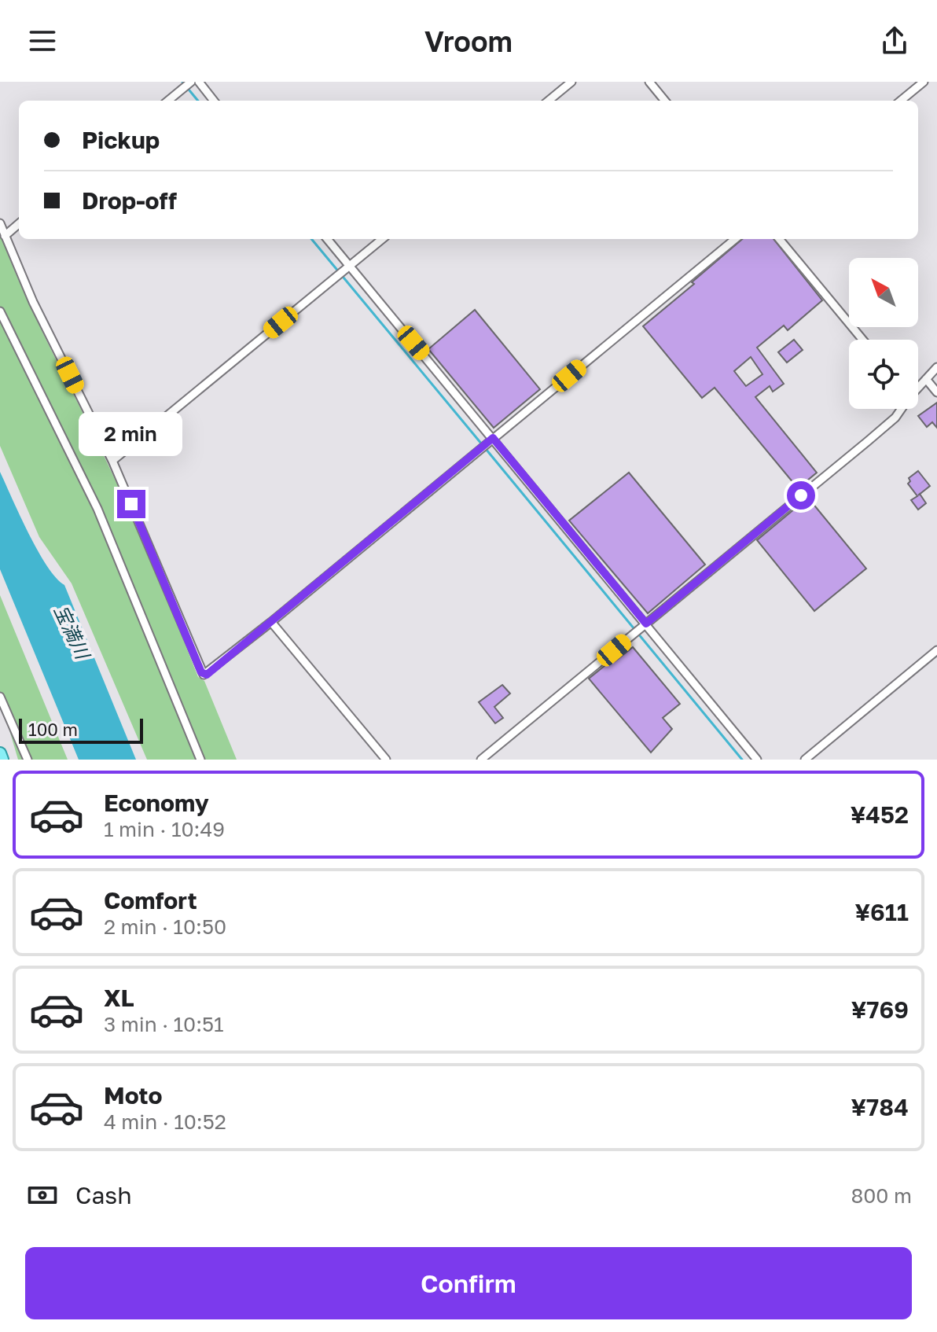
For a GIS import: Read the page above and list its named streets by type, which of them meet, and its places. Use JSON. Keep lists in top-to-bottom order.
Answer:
{
  "water": ["宝満川"],
  "scale_bar": "100 m",
  "north": "top left",
  "page": {
    "header": "Vroom",
    "banner": ["Pickup", "Drop-off"],
    "bubble": "2 min",
    "scale": "100 m",
    "list": [
      {
        "name": "Economy",
        "note": "1 min · 10:49",
        "value": "¥452"
      },
      {
        "name": "Comfort",
        "note": "2 min · 10:50",
        "value": "¥611"
      },
      {
        "name": "XL",
        "note": "3 min · 10:51",
        "value": "¥769"
      },
      {
        "name": "Moto",
        "note": "4 min · 10:52",
        "value": "¥784"
      }
    ],
    "pay": ["Cash", "800 m"],
    "buttons": "Confirm"
  }
}
